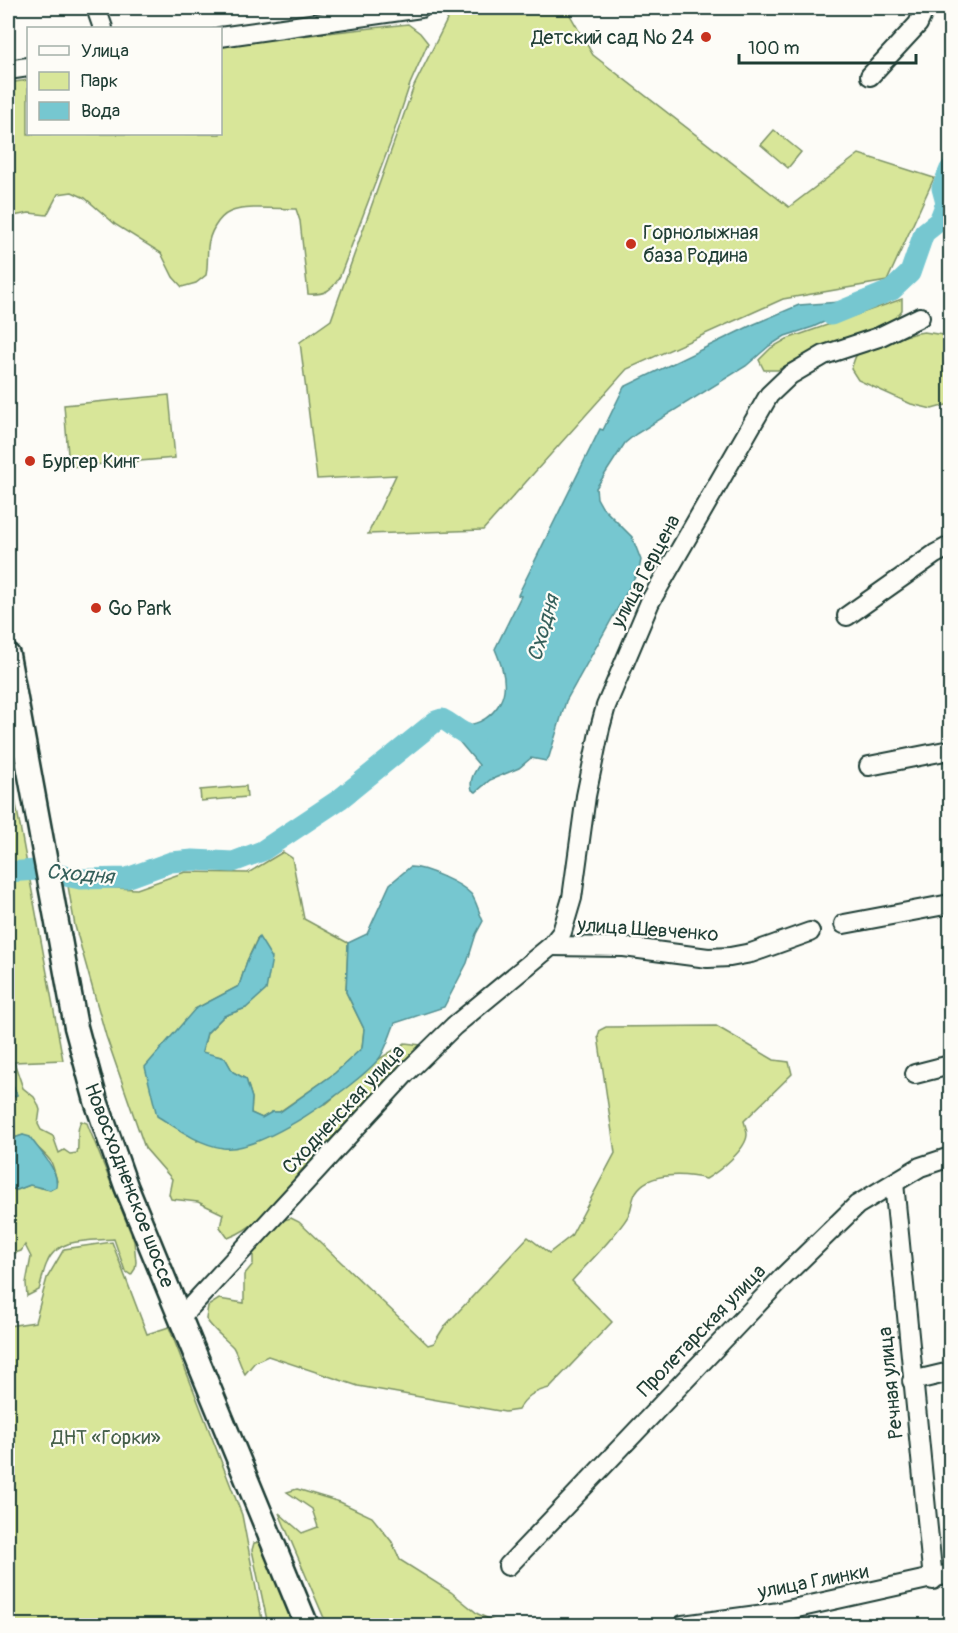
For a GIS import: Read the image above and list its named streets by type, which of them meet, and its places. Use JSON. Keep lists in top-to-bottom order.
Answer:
{
  "streets": {
    "main road": ["Новосходненское шоссе"],
    "street": [
      "улица Герцена",
      "улица Шевченко",
      "Сходненская улица",
      "Пролетарская улица",
      "Речная улица",
      "улица Глинки"
    ]
  },
  "crossings": [
    ["улица Герцена", "улица Шевченко"],
    ["улица Герцена", "Сходненская улица"],
    ["улица Шевченко", "Сходненская улица"],
    ["Сходненская улица", "Новосходненское шоссе"],
    ["Пролетарская улица", "Речная улица"],
    ["Речная улица", "улица Глинки"]
  ],
  "water": ["Сходня"],
  "parks": ["ДНТ «Горки»"],
  "places": [
    "Детский сад № 24",
    "Горнолыжная база Родина",
    "Бургер Кинг",
    "Go Park"
  ],
  "legend": ["Улица", "Парк", "Вода"],
  "scale_bar": "100 m"
}
